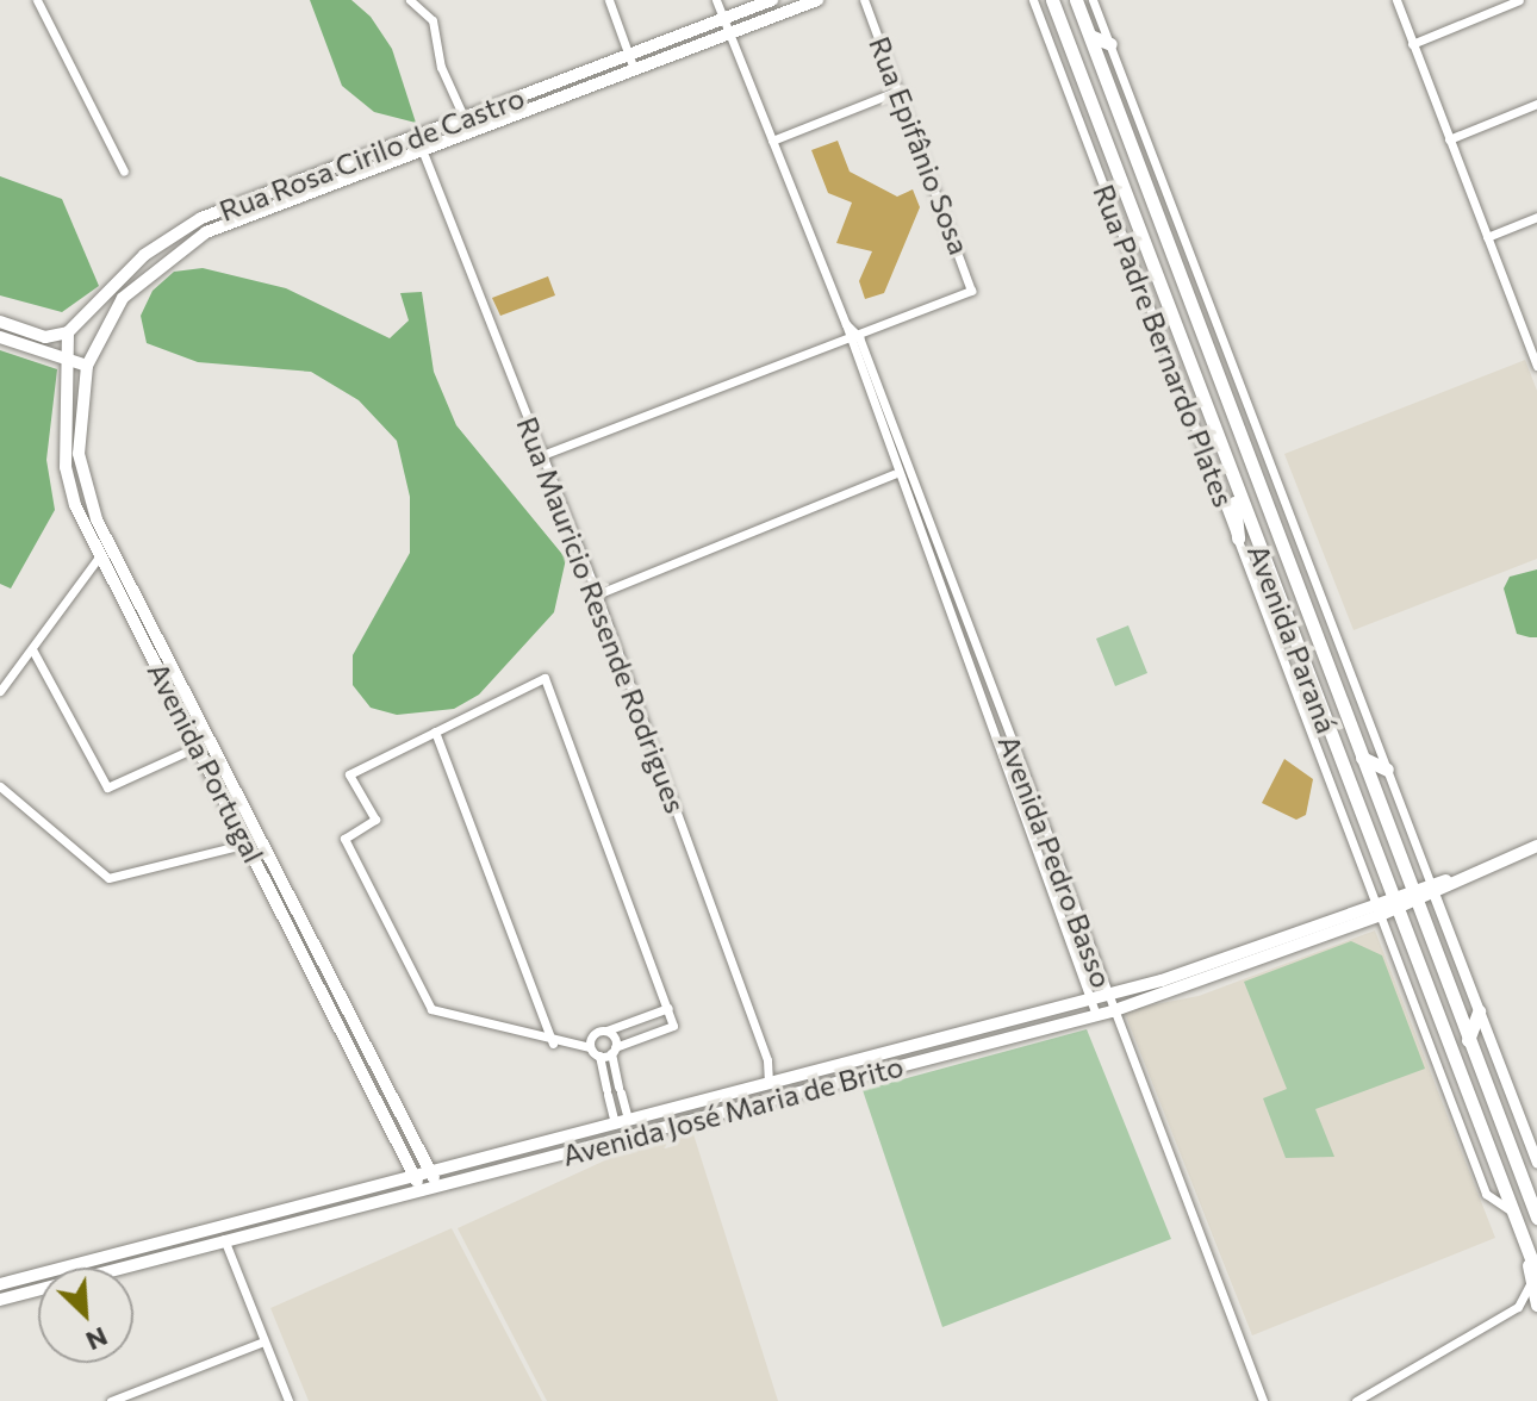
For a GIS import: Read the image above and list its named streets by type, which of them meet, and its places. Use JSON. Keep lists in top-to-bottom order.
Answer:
{
  "streets": {
    "main road": [
      "Rua Rosa Cirilo de Castro",
      "Avenida Paraná",
      "Avenida Portugal",
      "Avenida José Maria de Brito"
    ],
    "street": [
      "Rua Epifânio Sosa",
      "Rua Padre Bernardo Plates",
      "Rua Mauricio Resende Rodrigues",
      "Avenida Pedro Basso"
    ]
  },
  "crossings": [
    ["Rua Epifânio Sosa", "Avenida Pedro Basso"],
    ["Rua Rosa Cirilo de Castro", "Rua Mauricio Resende Rodrigues"],
    ["Rua Rosa Cirilo de Castro", "Avenida Portugal"],
    ["Rua Rosa Cirilo de Castro", "Avenida Pedro Basso"],
    ["Rua Padre Bernardo Plates", "Avenida Paraná"],
    ["Rua Padre Bernardo Plates", "Avenida José Maria de Brito"],
    ["Rua Mauricio Resende Rodrigues", "Avenida José Maria de Brito"],
    ["Avenida Paraná", "Avenida José Maria de Brito"],
    ["Avenida Portugal", "Avenida José Maria de Brito"],
    ["Avenida Pedro Basso", "Avenida José Maria de Brito"]
  ],
  "north": "bottom right"
}
